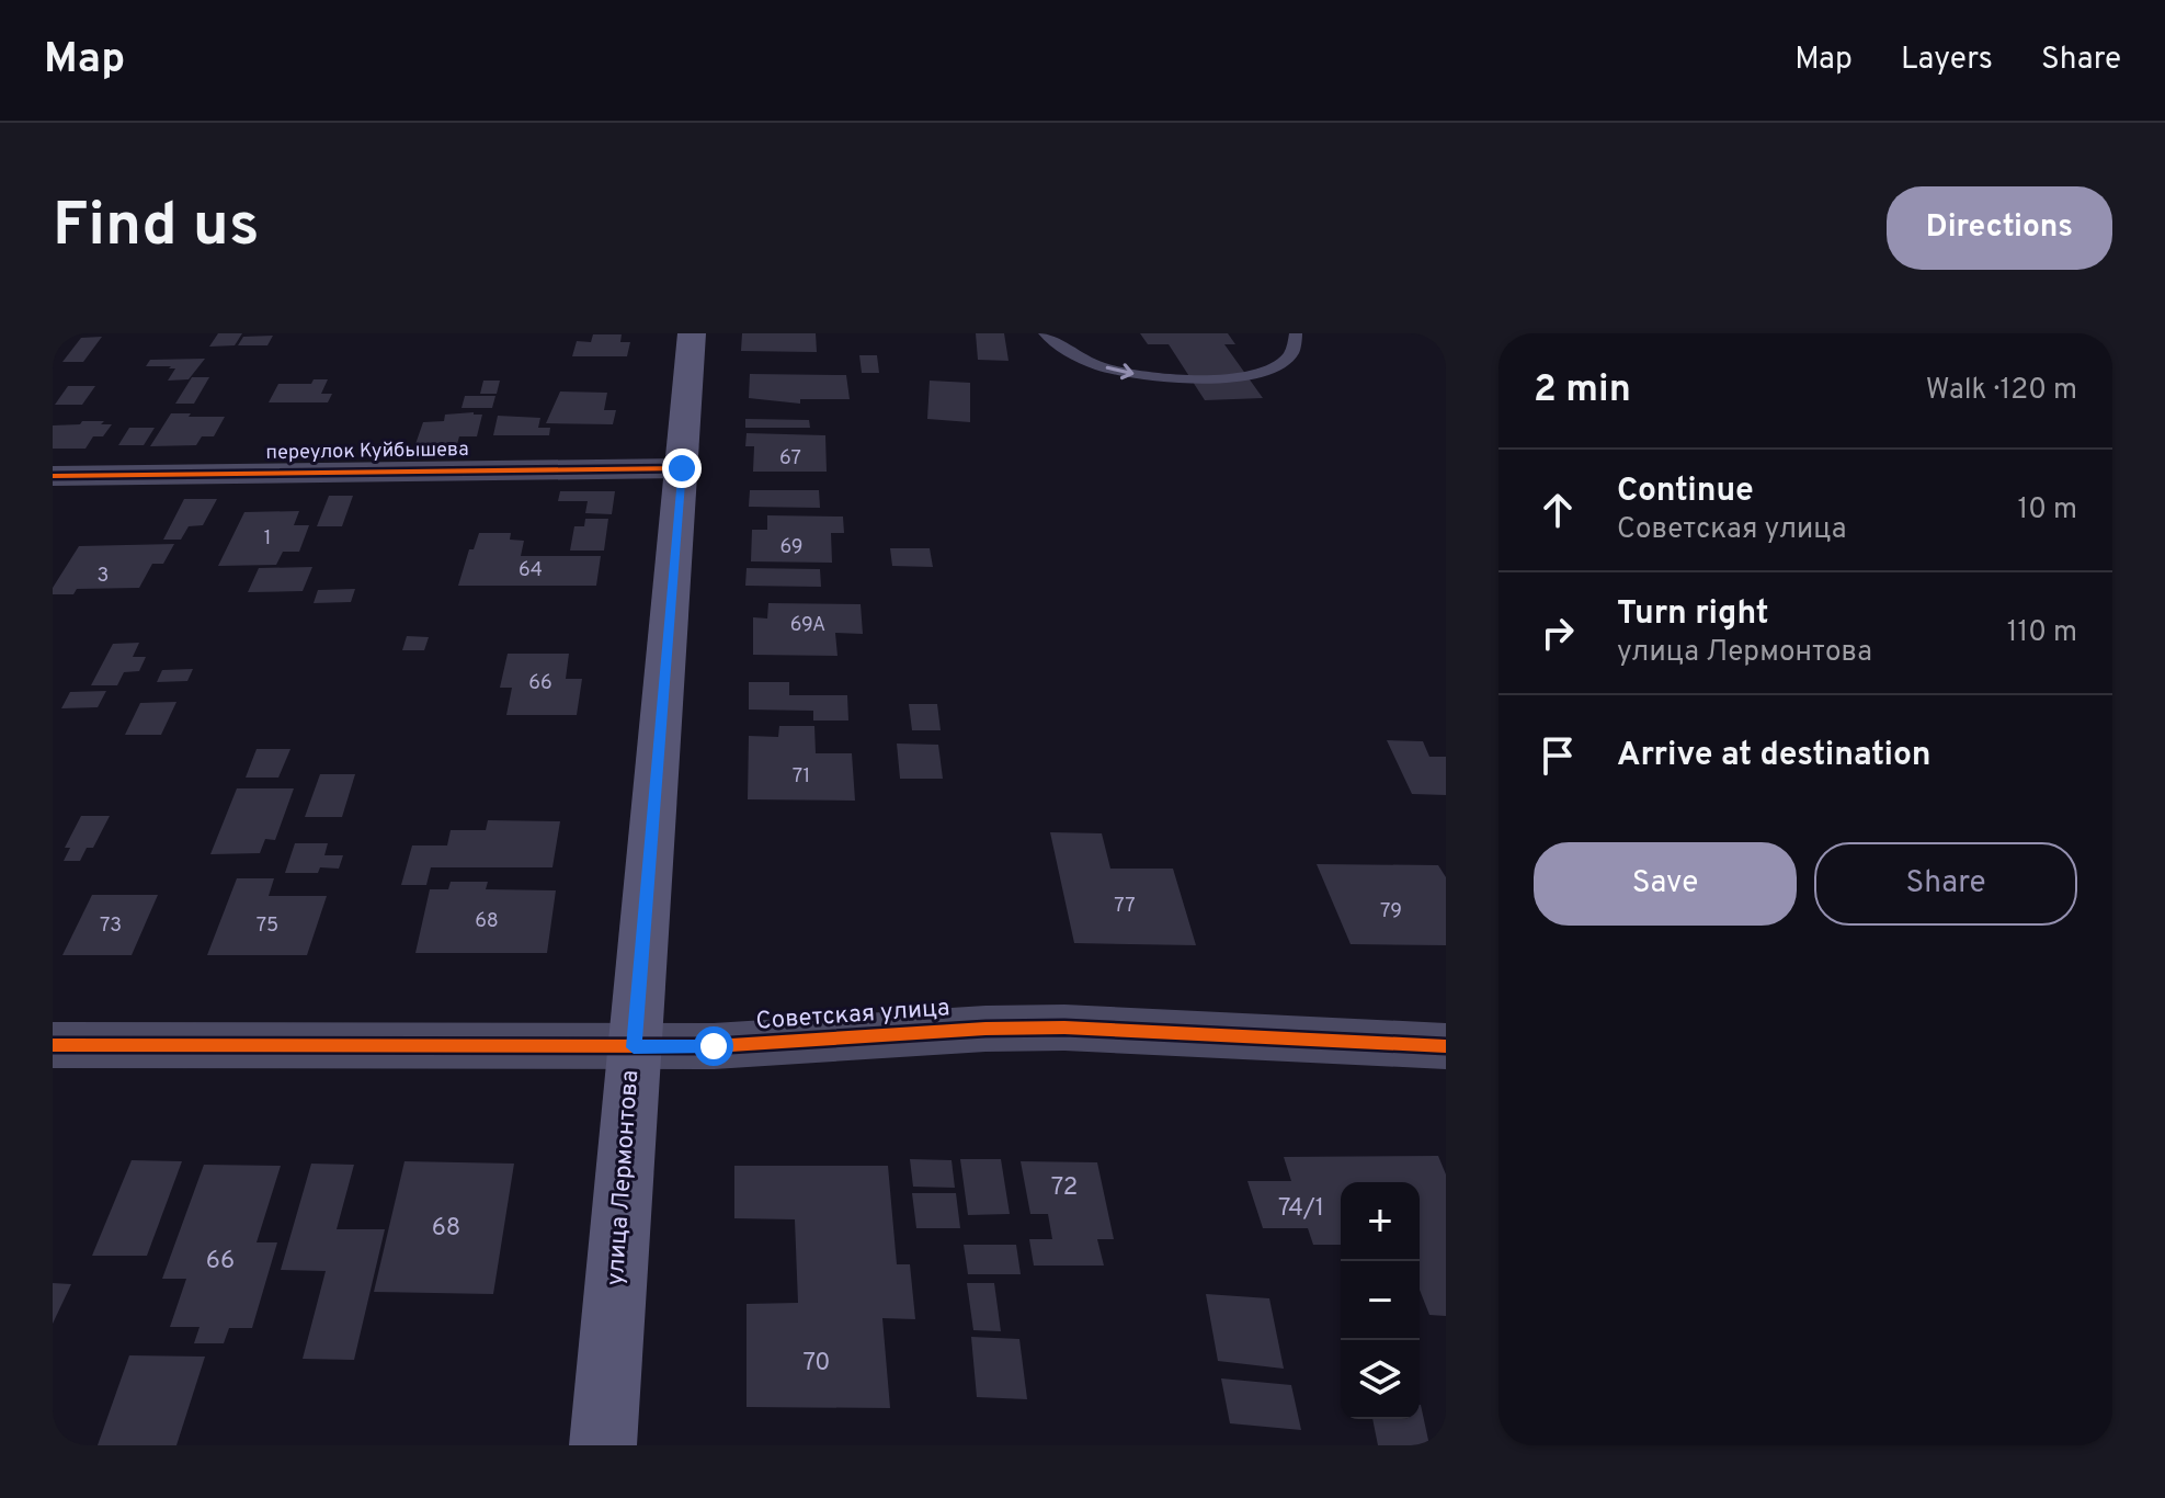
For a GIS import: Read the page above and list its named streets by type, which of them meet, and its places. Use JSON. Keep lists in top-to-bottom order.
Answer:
{
  "streets": {
    "main road": ["улица Лермонтова"],
    "street": ["переулок Куйбышева", "Советская улица"]
  },
  "crossings": [
    ["переулок Куйбышева", "улица Лермонтова"],
    ["Советская улица", "улица Лермонтова"]
  ],
  "house_numbers": [
    "67",
    "1",
    "69",
    "64",
    "3",
    "69А",
    "66",
    "71",
    "77",
    "79",
    "68",
    "73",
    "75",
    "72",
    "74/1",
    "68",
    "66",
    "70"
  ],
  "page": {
    "header": "Map",
    "nav": ["Map", "Layers", "Share"],
    "buttons": [
      "Directions",
      ["Save", "Share"]
    ],
    "title": "Find us",
    "heading": ["2 min", "Walk · 120 m"],
    "list": [
      ["Continue", "Советская улица", "10 m"],
      ["Turn right", "улица Лермонтова", "110 m"],
      "Arrive at destination"
    ],
    "map_buttons": ["+", "−"]
  }
}
